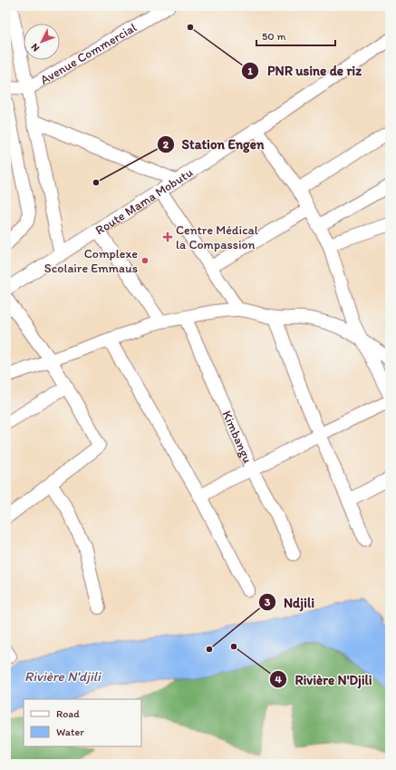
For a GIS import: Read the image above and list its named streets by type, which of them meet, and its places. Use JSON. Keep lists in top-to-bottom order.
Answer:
{
  "streets": {
    "street": ["Avenue Commercial", "Route Mama Mobutu", "Kimbangu"]
  },
  "water": ["Rivière N'djili"],
  "places": {
    "other": [
      "PNR usine de riz",
      "Station Engen",
      "Complexe Scolaire Emmaus",
      "Rivière N'Djili",
      "Ndjili"
    ],
    "health": ["Centre Médical la Compassion"]
  },
  "legend": ["Road", "Water"],
  "scale_bar": "50 m",
  "north": "bottom left"
}
